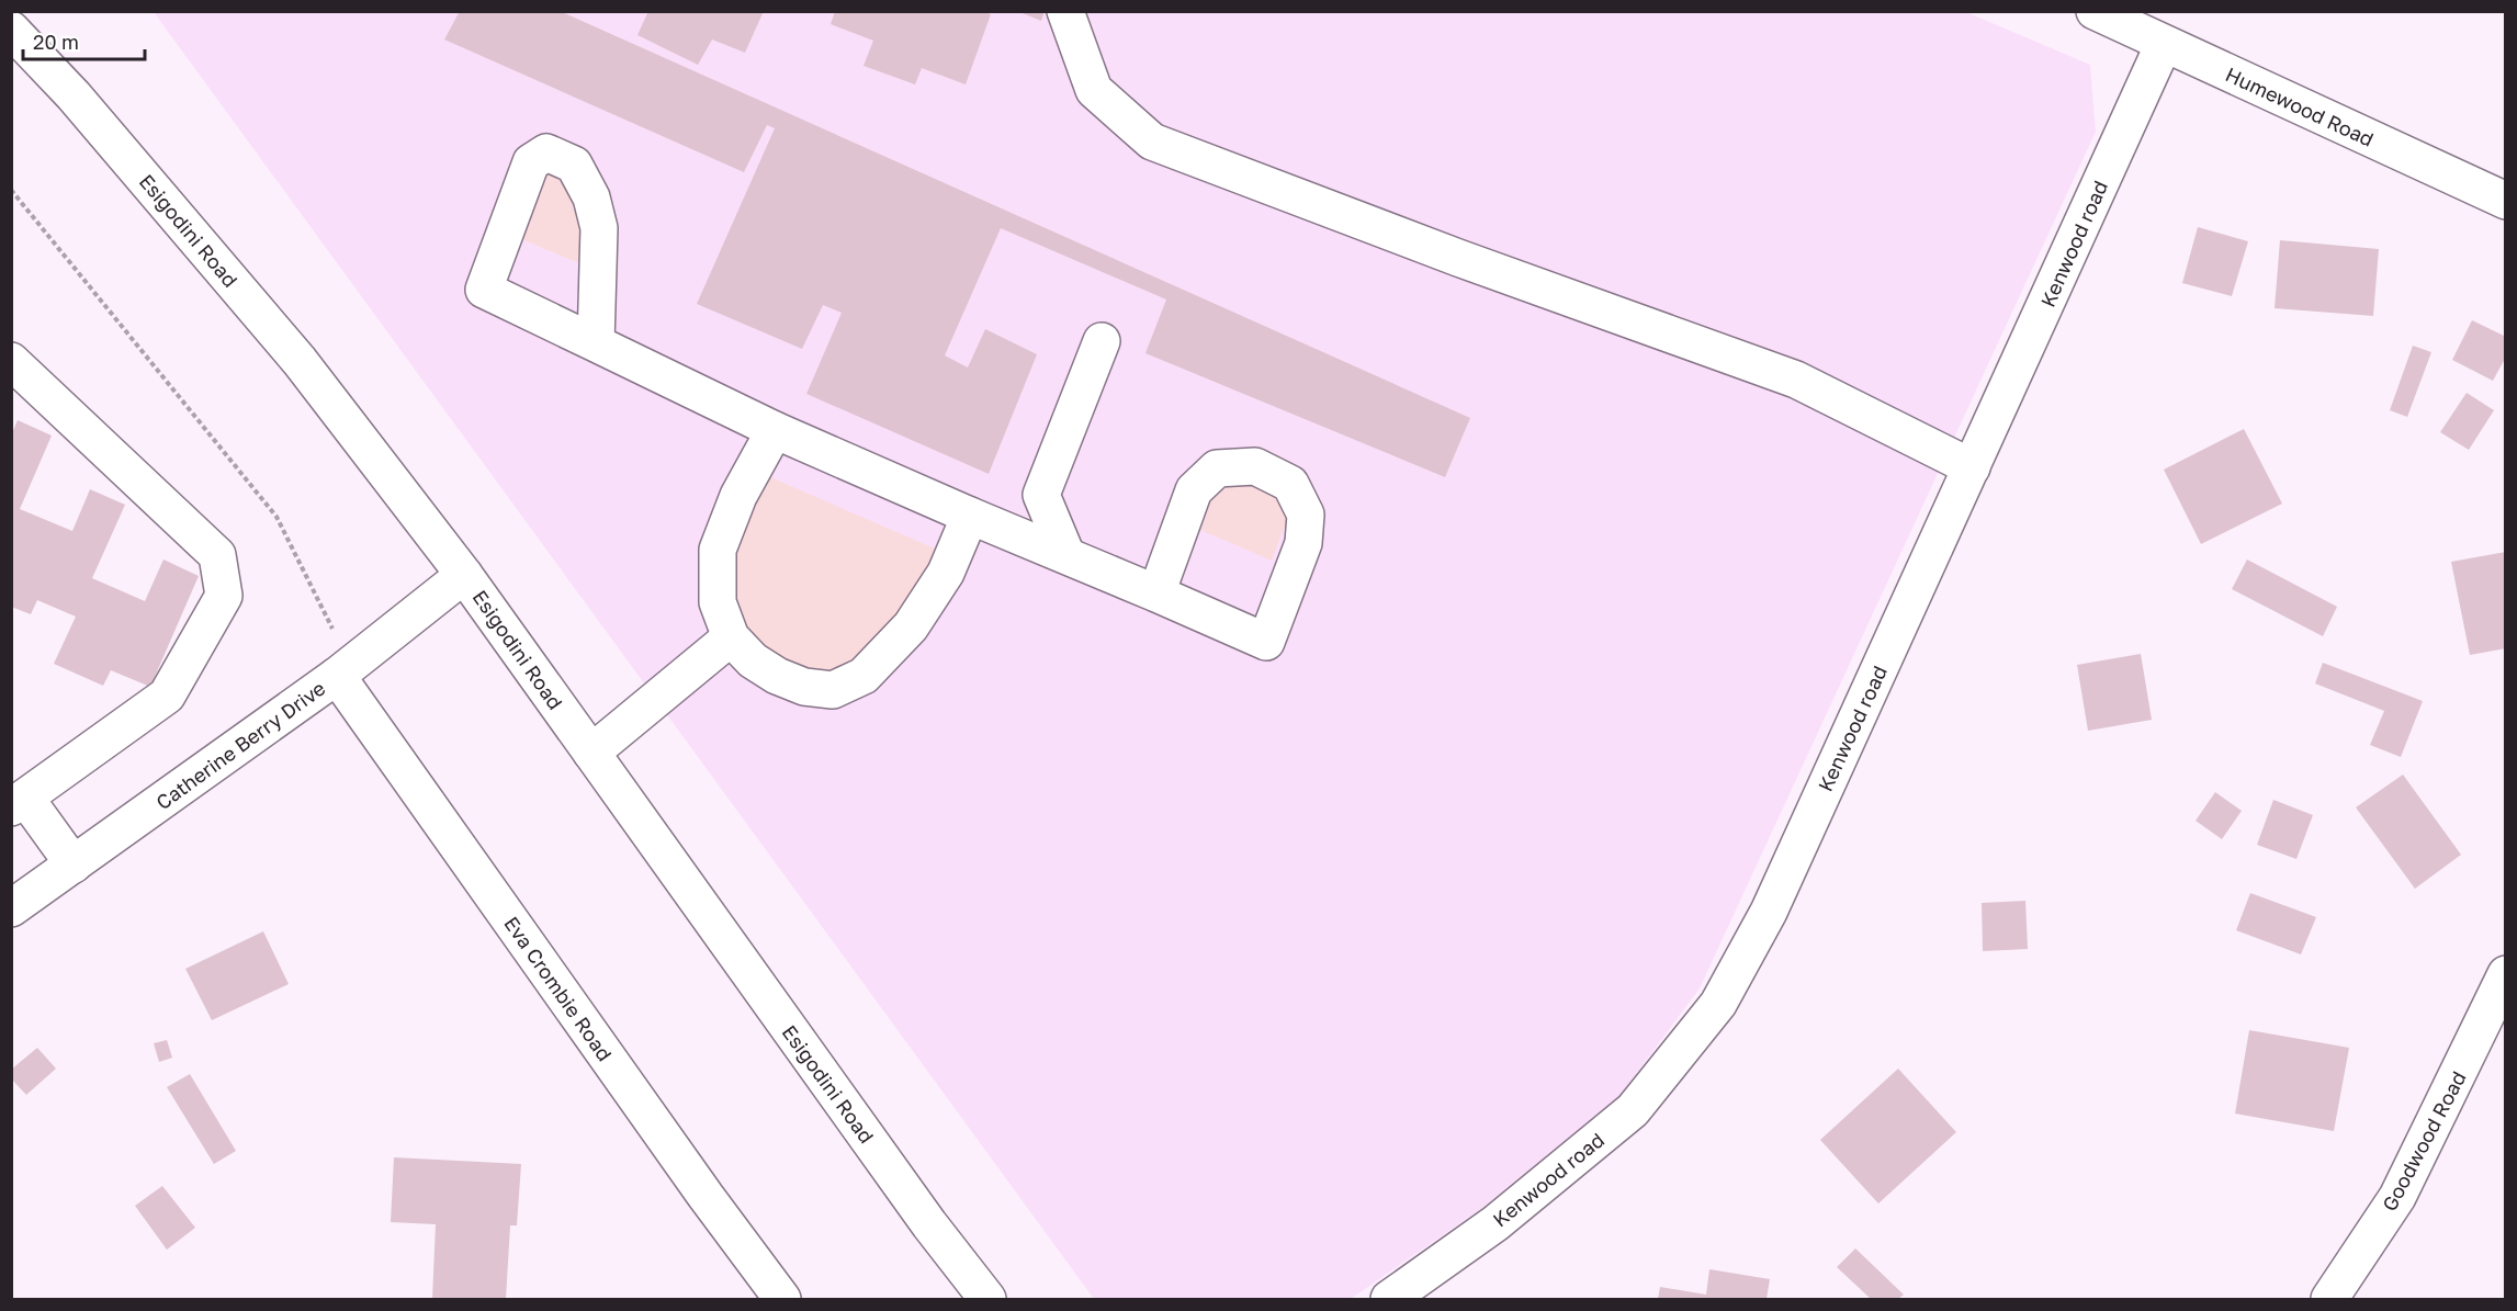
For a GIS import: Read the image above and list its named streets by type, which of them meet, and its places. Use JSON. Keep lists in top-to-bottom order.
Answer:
{
  "streets": {
    "street": [
      "Humewood Road",
      "Esigodini Road",
      "Kenwood road",
      "Catherine Berry Drive",
      "Eva Crombie Road",
      "Goodwood Road"
    ]
  },
  "crossings": [
    ["Humewood Road", "Kenwood road"],
    ["Esigodini Road", "Catherine Berry Drive"],
    ["Catherine Berry Drive", "Eva Crombie Road"]
  ],
  "scale_bar": "20 m"
}
